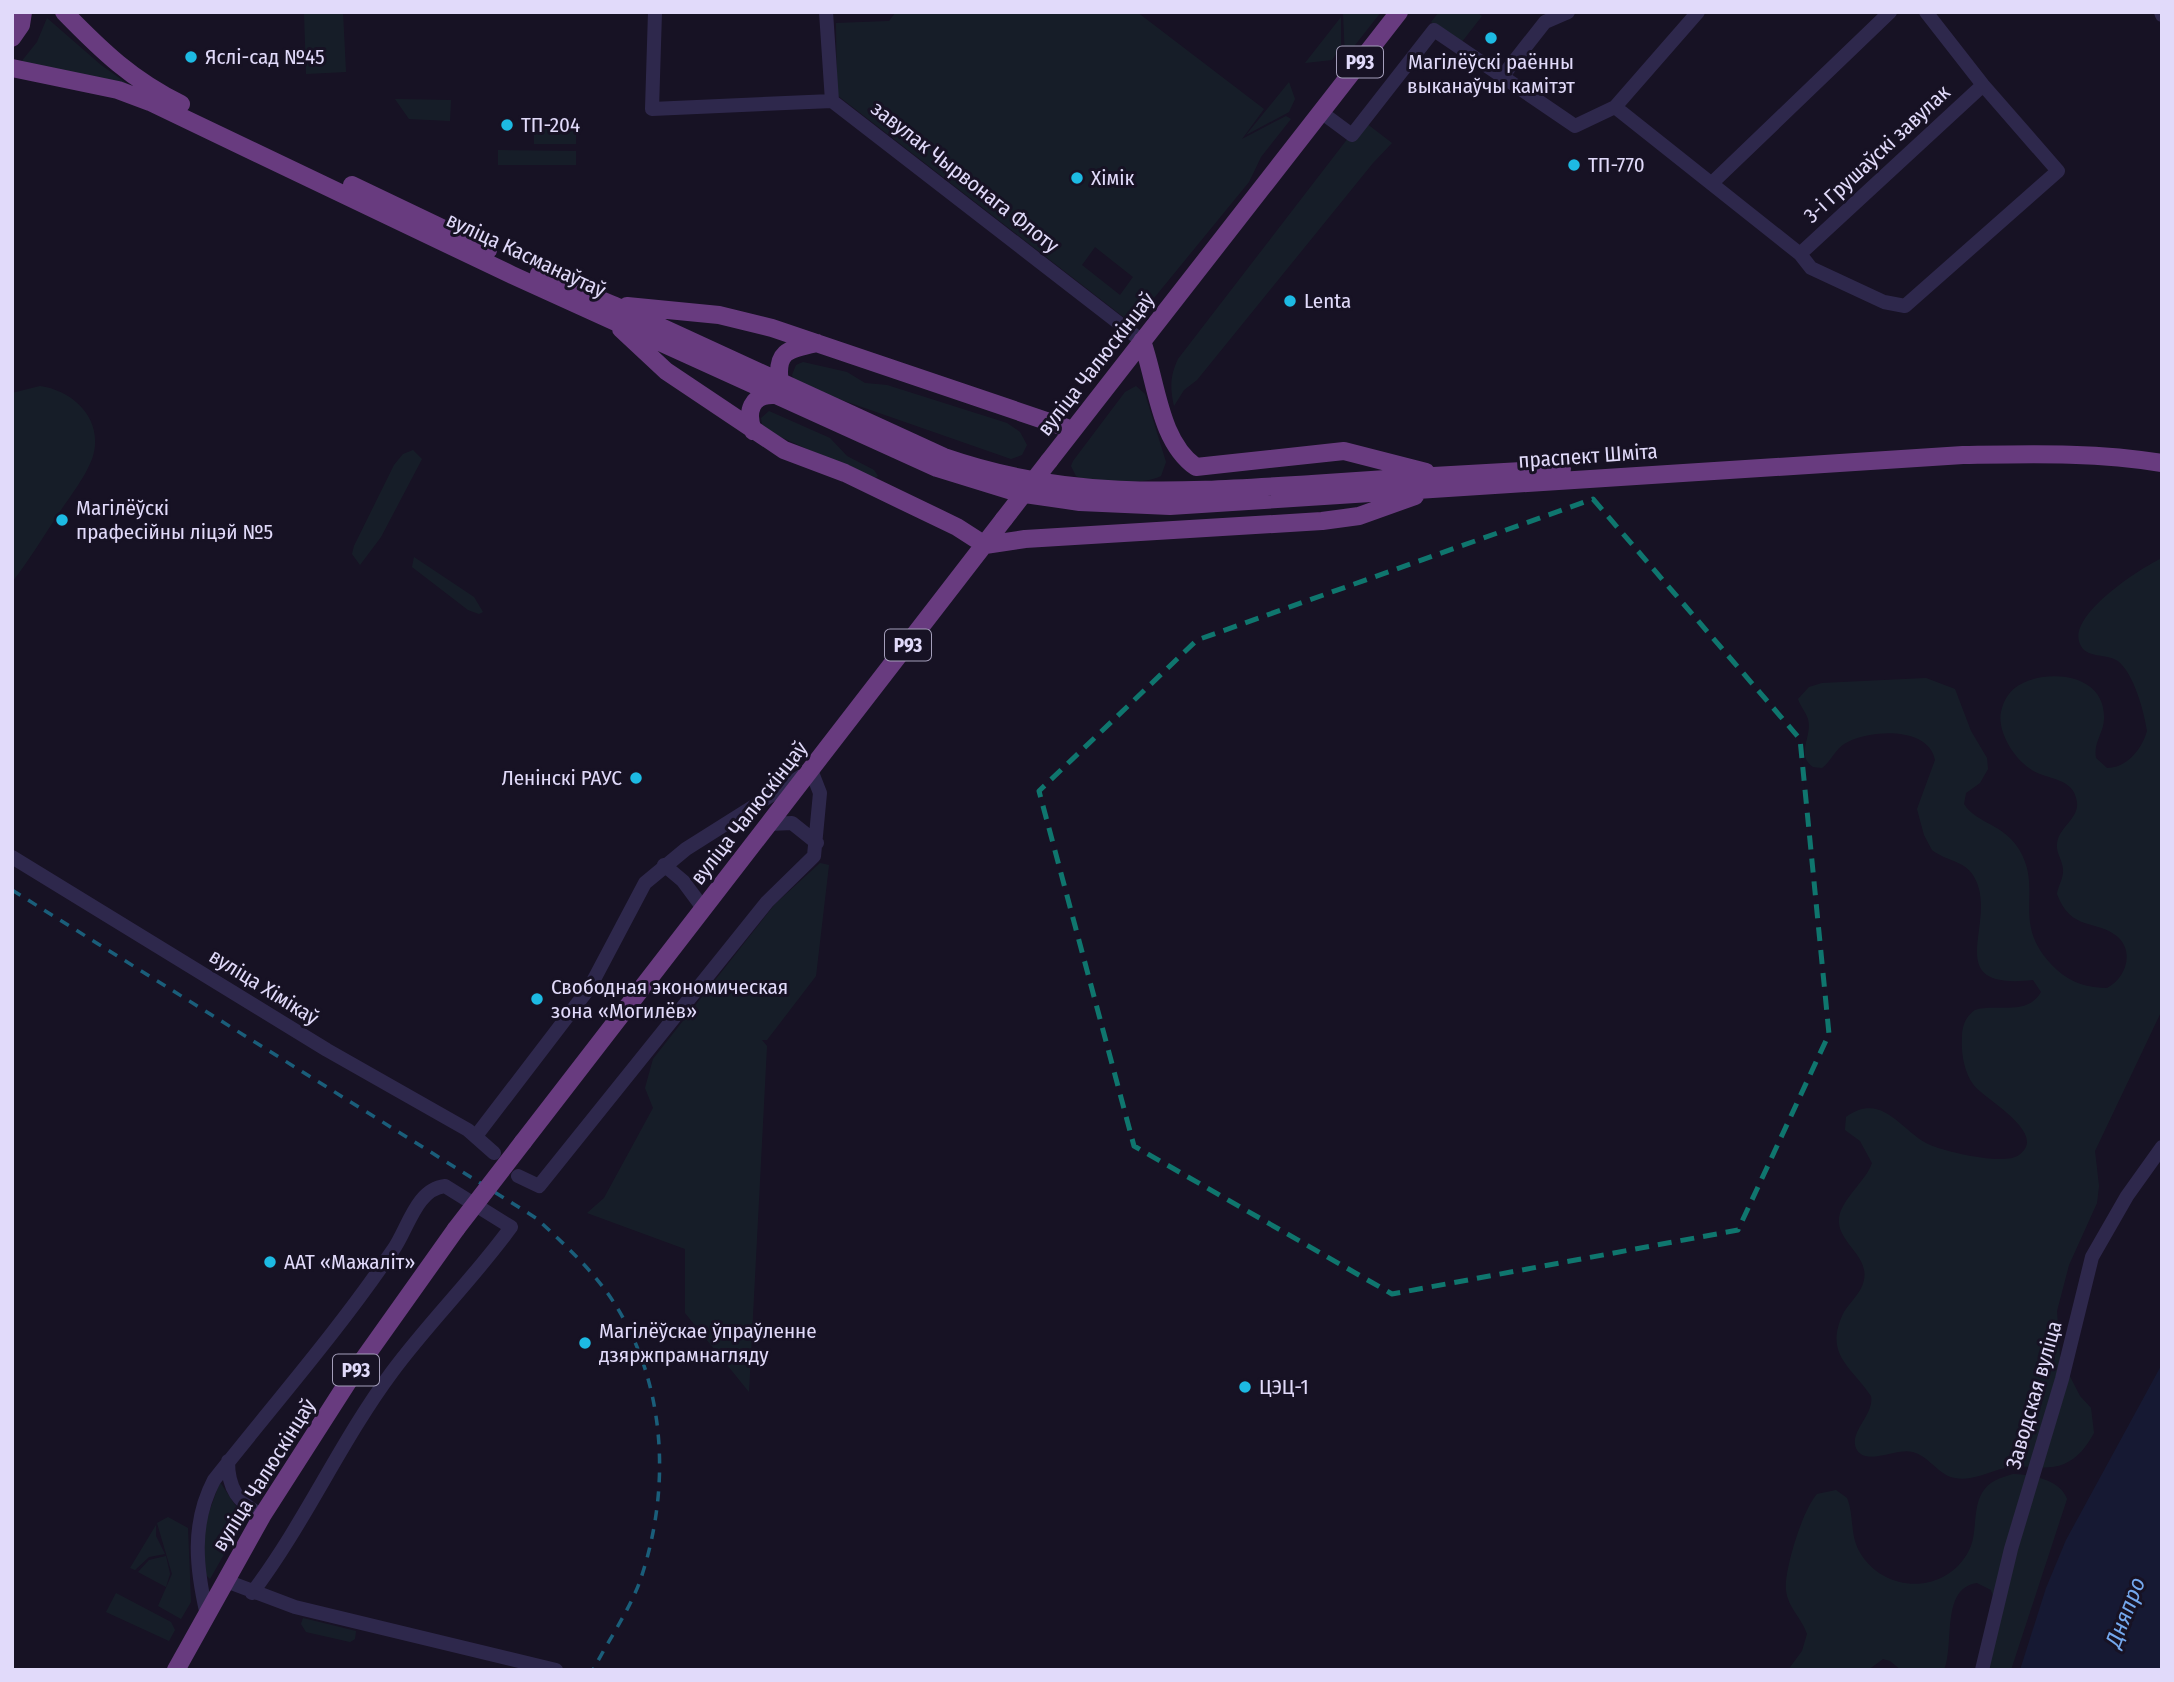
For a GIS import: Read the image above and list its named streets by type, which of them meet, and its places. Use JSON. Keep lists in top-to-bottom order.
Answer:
{
  "streets": {
    "main road": [
      "Р93",
      "вуліца Касманаўтаў",
      "вуліца Чалюскінцаў",
      "праспект Шміта"
    ],
    "street": [
      "3-і Грушаўскі завулак",
      "завулак Чырвонага Флоту",
      "вуліца Хімікаў",
      "Заводская вуліца"
    ]
  },
  "crossings": [
    ["завулак Чырвонага Флоту", "вуліца Чалюскінцаў"],
    ["вуліца Касманаўтаў", "праспект Шміта"]
  ],
  "water": ["Дняпро"],
  "places": [
    "Магілёўскі раённы выканаўчы камітэт",
    "Яслі-сад №45",
    "ТП-204",
    "ТП-770",
    "Хімік",
    "Lenta",
    "Магілёўскі прафесійны ліцэй №5",
    "Ленінскі РАУС",
    "Свободная экономическая зона «Могилёв»",
    "ААТ «Мажаліт»",
    "Магілёўскае ўпраўленне дзяржпрамнагляду",
    "ЦЭЦ-1"
  ]
}
